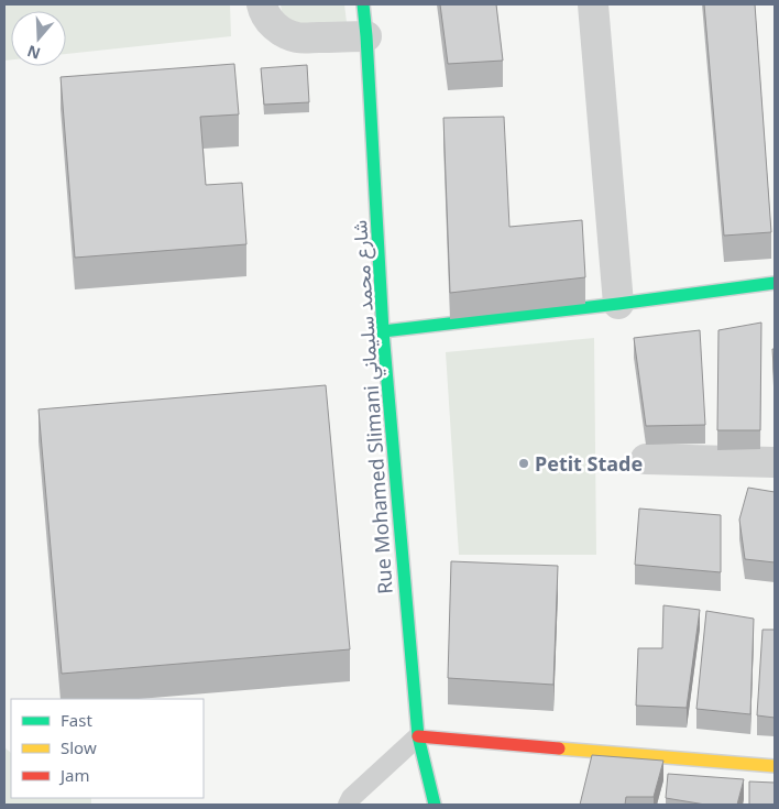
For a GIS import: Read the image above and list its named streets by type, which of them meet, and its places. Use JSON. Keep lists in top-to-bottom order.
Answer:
{
  "streets": {
    "street": ["Rue Mohamed Slimani شارع محمد سليماني"]
  },
  "places": ["Petit Stade"],
  "legend": ["Fast", "Slow", "Jam"],
  "north": "bottom"
}
